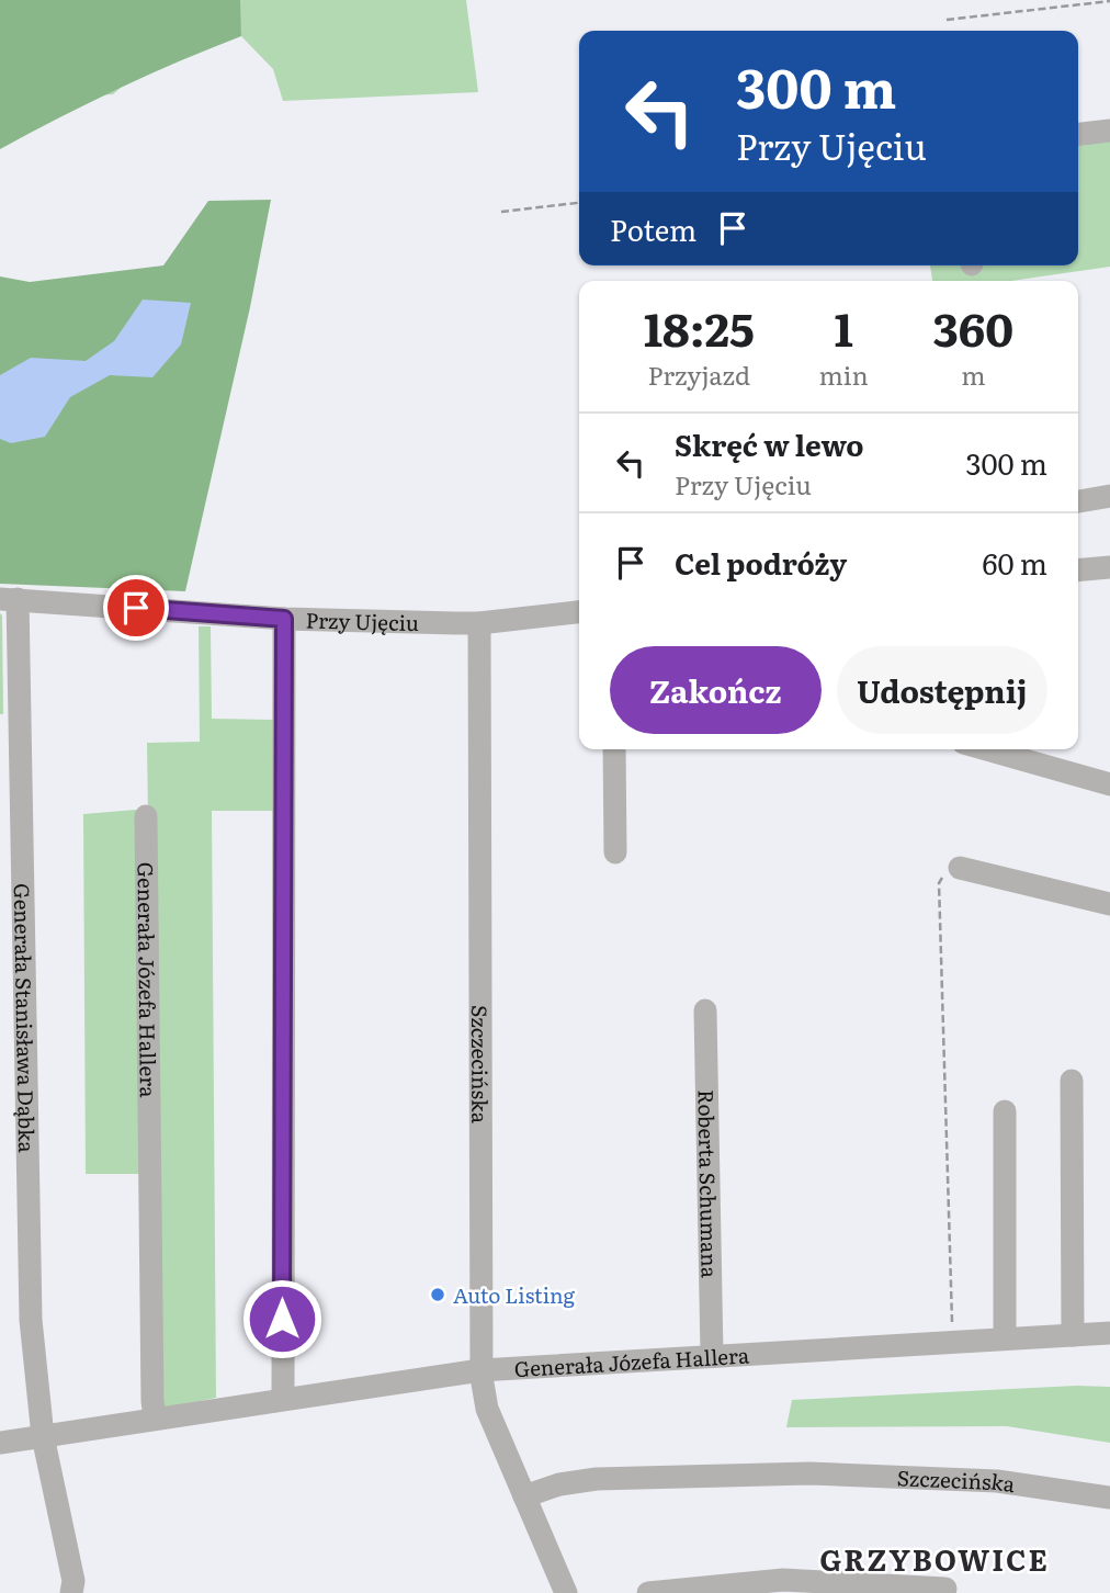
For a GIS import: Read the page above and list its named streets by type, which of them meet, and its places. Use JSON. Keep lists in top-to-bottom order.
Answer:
{
  "streets": {
    "street": [
      "Przy Ujęciu",
      "Generała Józefa Hallera",
      "Generała Stanisława Dąbka",
      "Szczecińska",
      "Roberta Schumana"
    ]
  },
  "crossings": [
    ["Przy Ujęciu", "Generała Stanisława Dąbka"],
    ["Przy Ujęciu", "Szczecińska"],
    ["Generała Józefa Hallera", "Generała Stanisława Dąbka"],
    ["Generała Józefa Hallera", "Szczecińska"],
    ["Generała Józefa Hallera", "Roberta Schumana"]
  ],
  "districts": ["GRZYBOWICE"],
  "places": ["Auto Listing"],
  "page": {
    "turn": ["300 m", "Przy Ujęciu"],
    "then": "Potem",
    "eta": [
      "18:25",
      "Przyjazd",
      "1",
      "min",
      "360",
      "m"
    ],
    "list": [
      {
        "name": "Skręć w lewo",
        "note": "Przy Ujęciu",
        "value": "300 m"
      },
      {
        "name": "Cel podróży",
        "value": "60 m"
      }
    ],
    "buttons": ["Zakończ", "Udostępnij"]
  }
}
